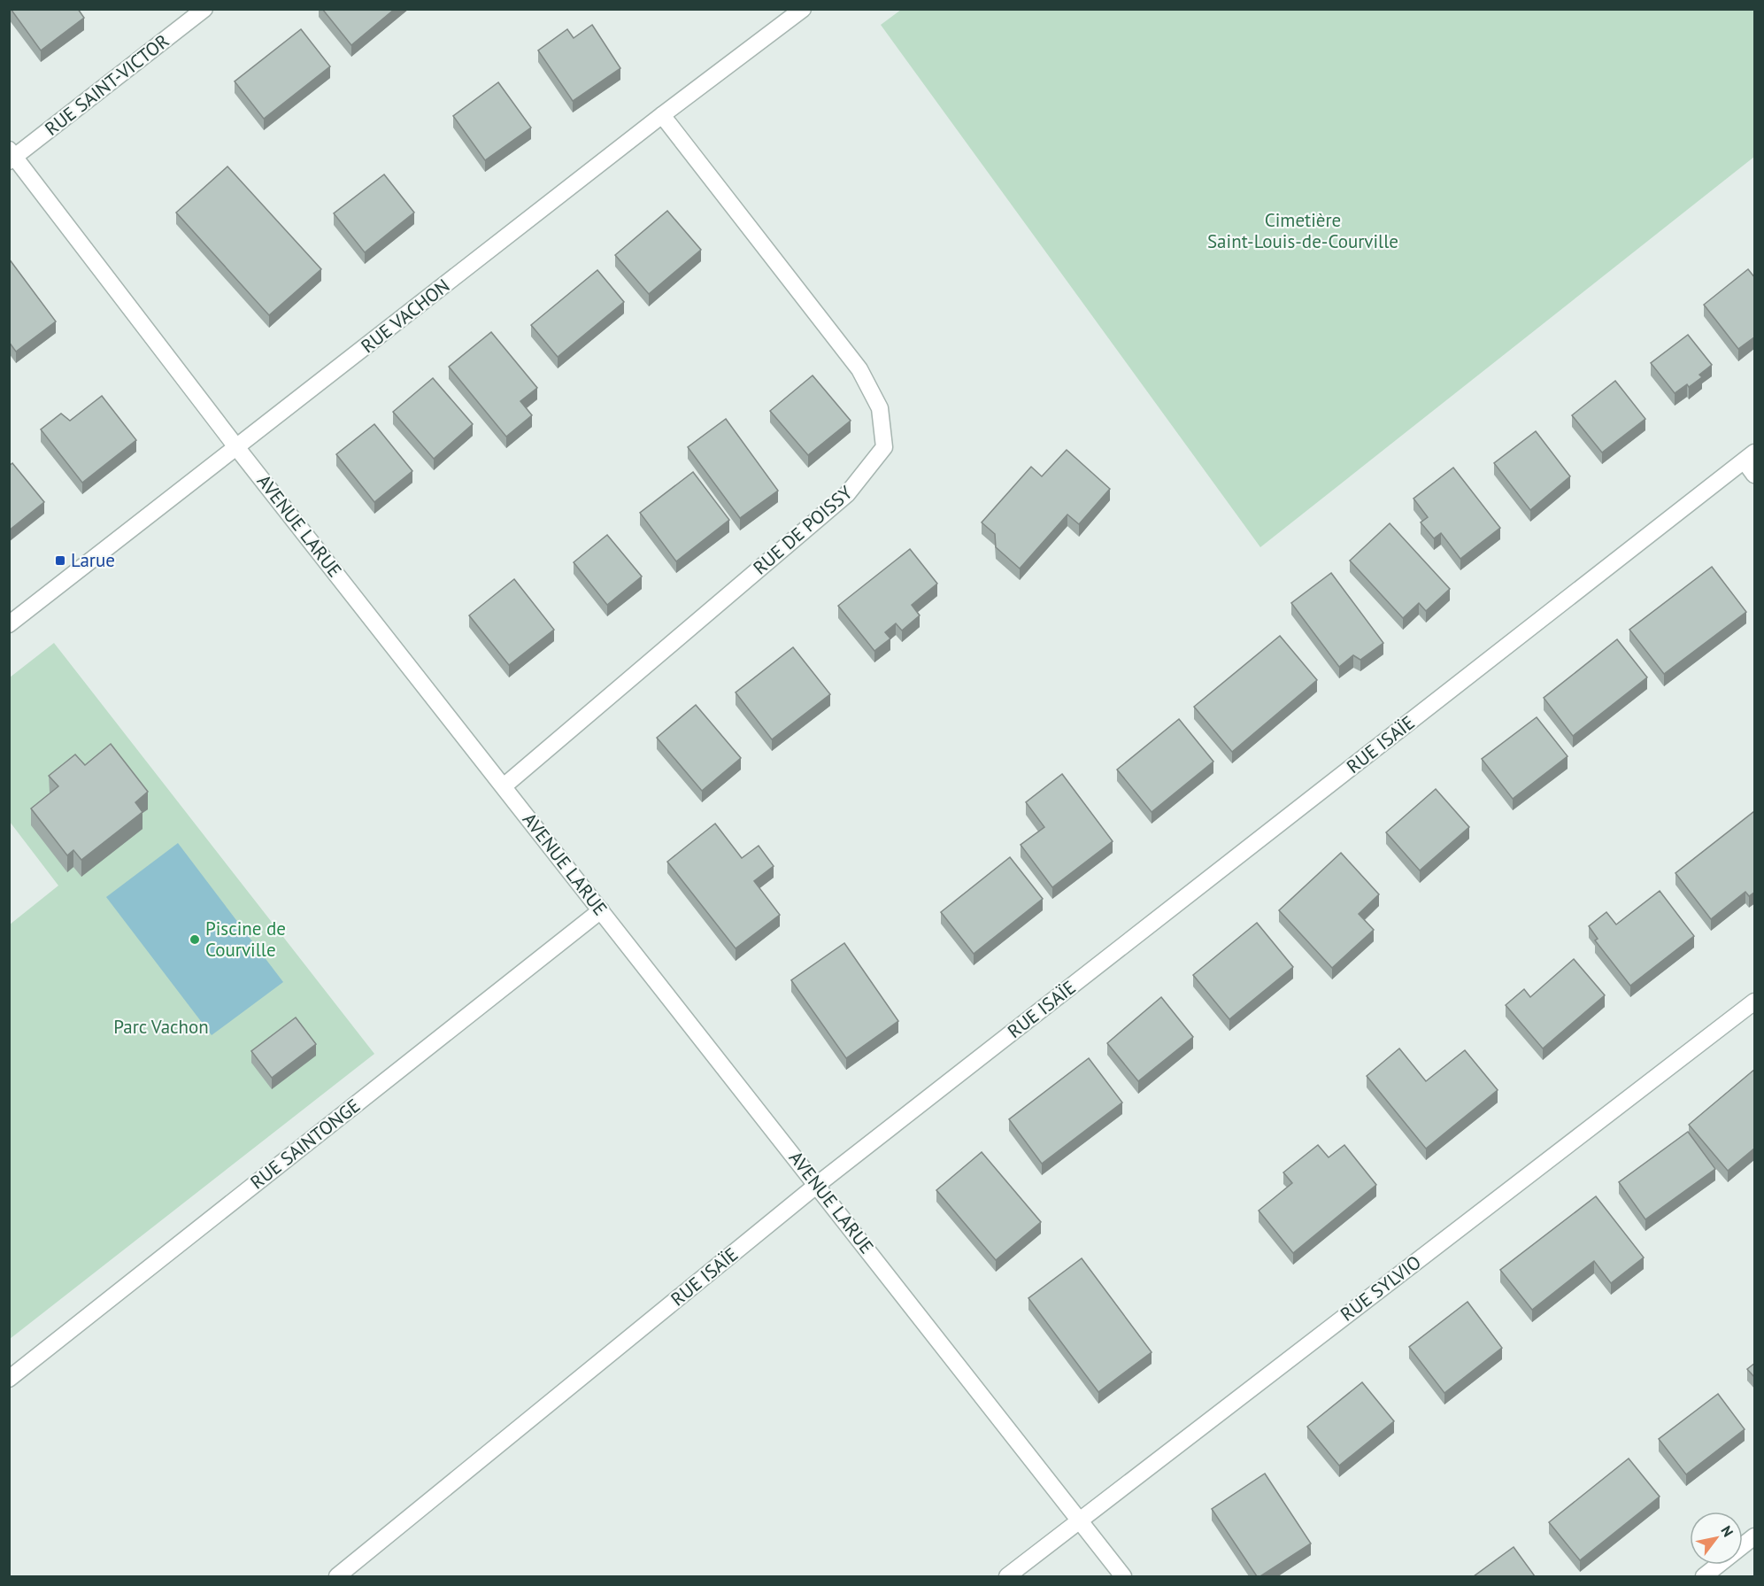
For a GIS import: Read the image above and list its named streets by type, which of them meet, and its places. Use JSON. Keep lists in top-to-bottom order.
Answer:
{
  "streets": {
    "street": [
      "RUE SAINT-VICTOR",
      "RUE VACHON",
      "AVENUE LARUE",
      "RUE DE POISSY",
      "RUE ISAÏE",
      "RUE SAINTONGE",
      "RUE SYLVIO"
    ]
  },
  "crossings": [
    ["RUE SAINT-VICTOR", "AVENUE LARUE"],
    ["RUE VACHON", "AVENUE LARUE"],
    ["RUE VACHON", "RUE DE POISSY"],
    ["AVENUE LARUE", "RUE DE POISSY"],
    ["AVENUE LARUE", "RUE ISAÏE"],
    ["AVENUE LARUE", "RUE SAINTONGE"],
    ["AVENUE LARUE", "RUE SYLVIO"]
  ],
  "parks": ["Cimetière Saint-Louis-de-Courville", "Parc Vachon"],
  "places": {
    "transit": ["Larue"],
    "other": ["Piscine de Courville"]
  },
  "north": "top right"
}
